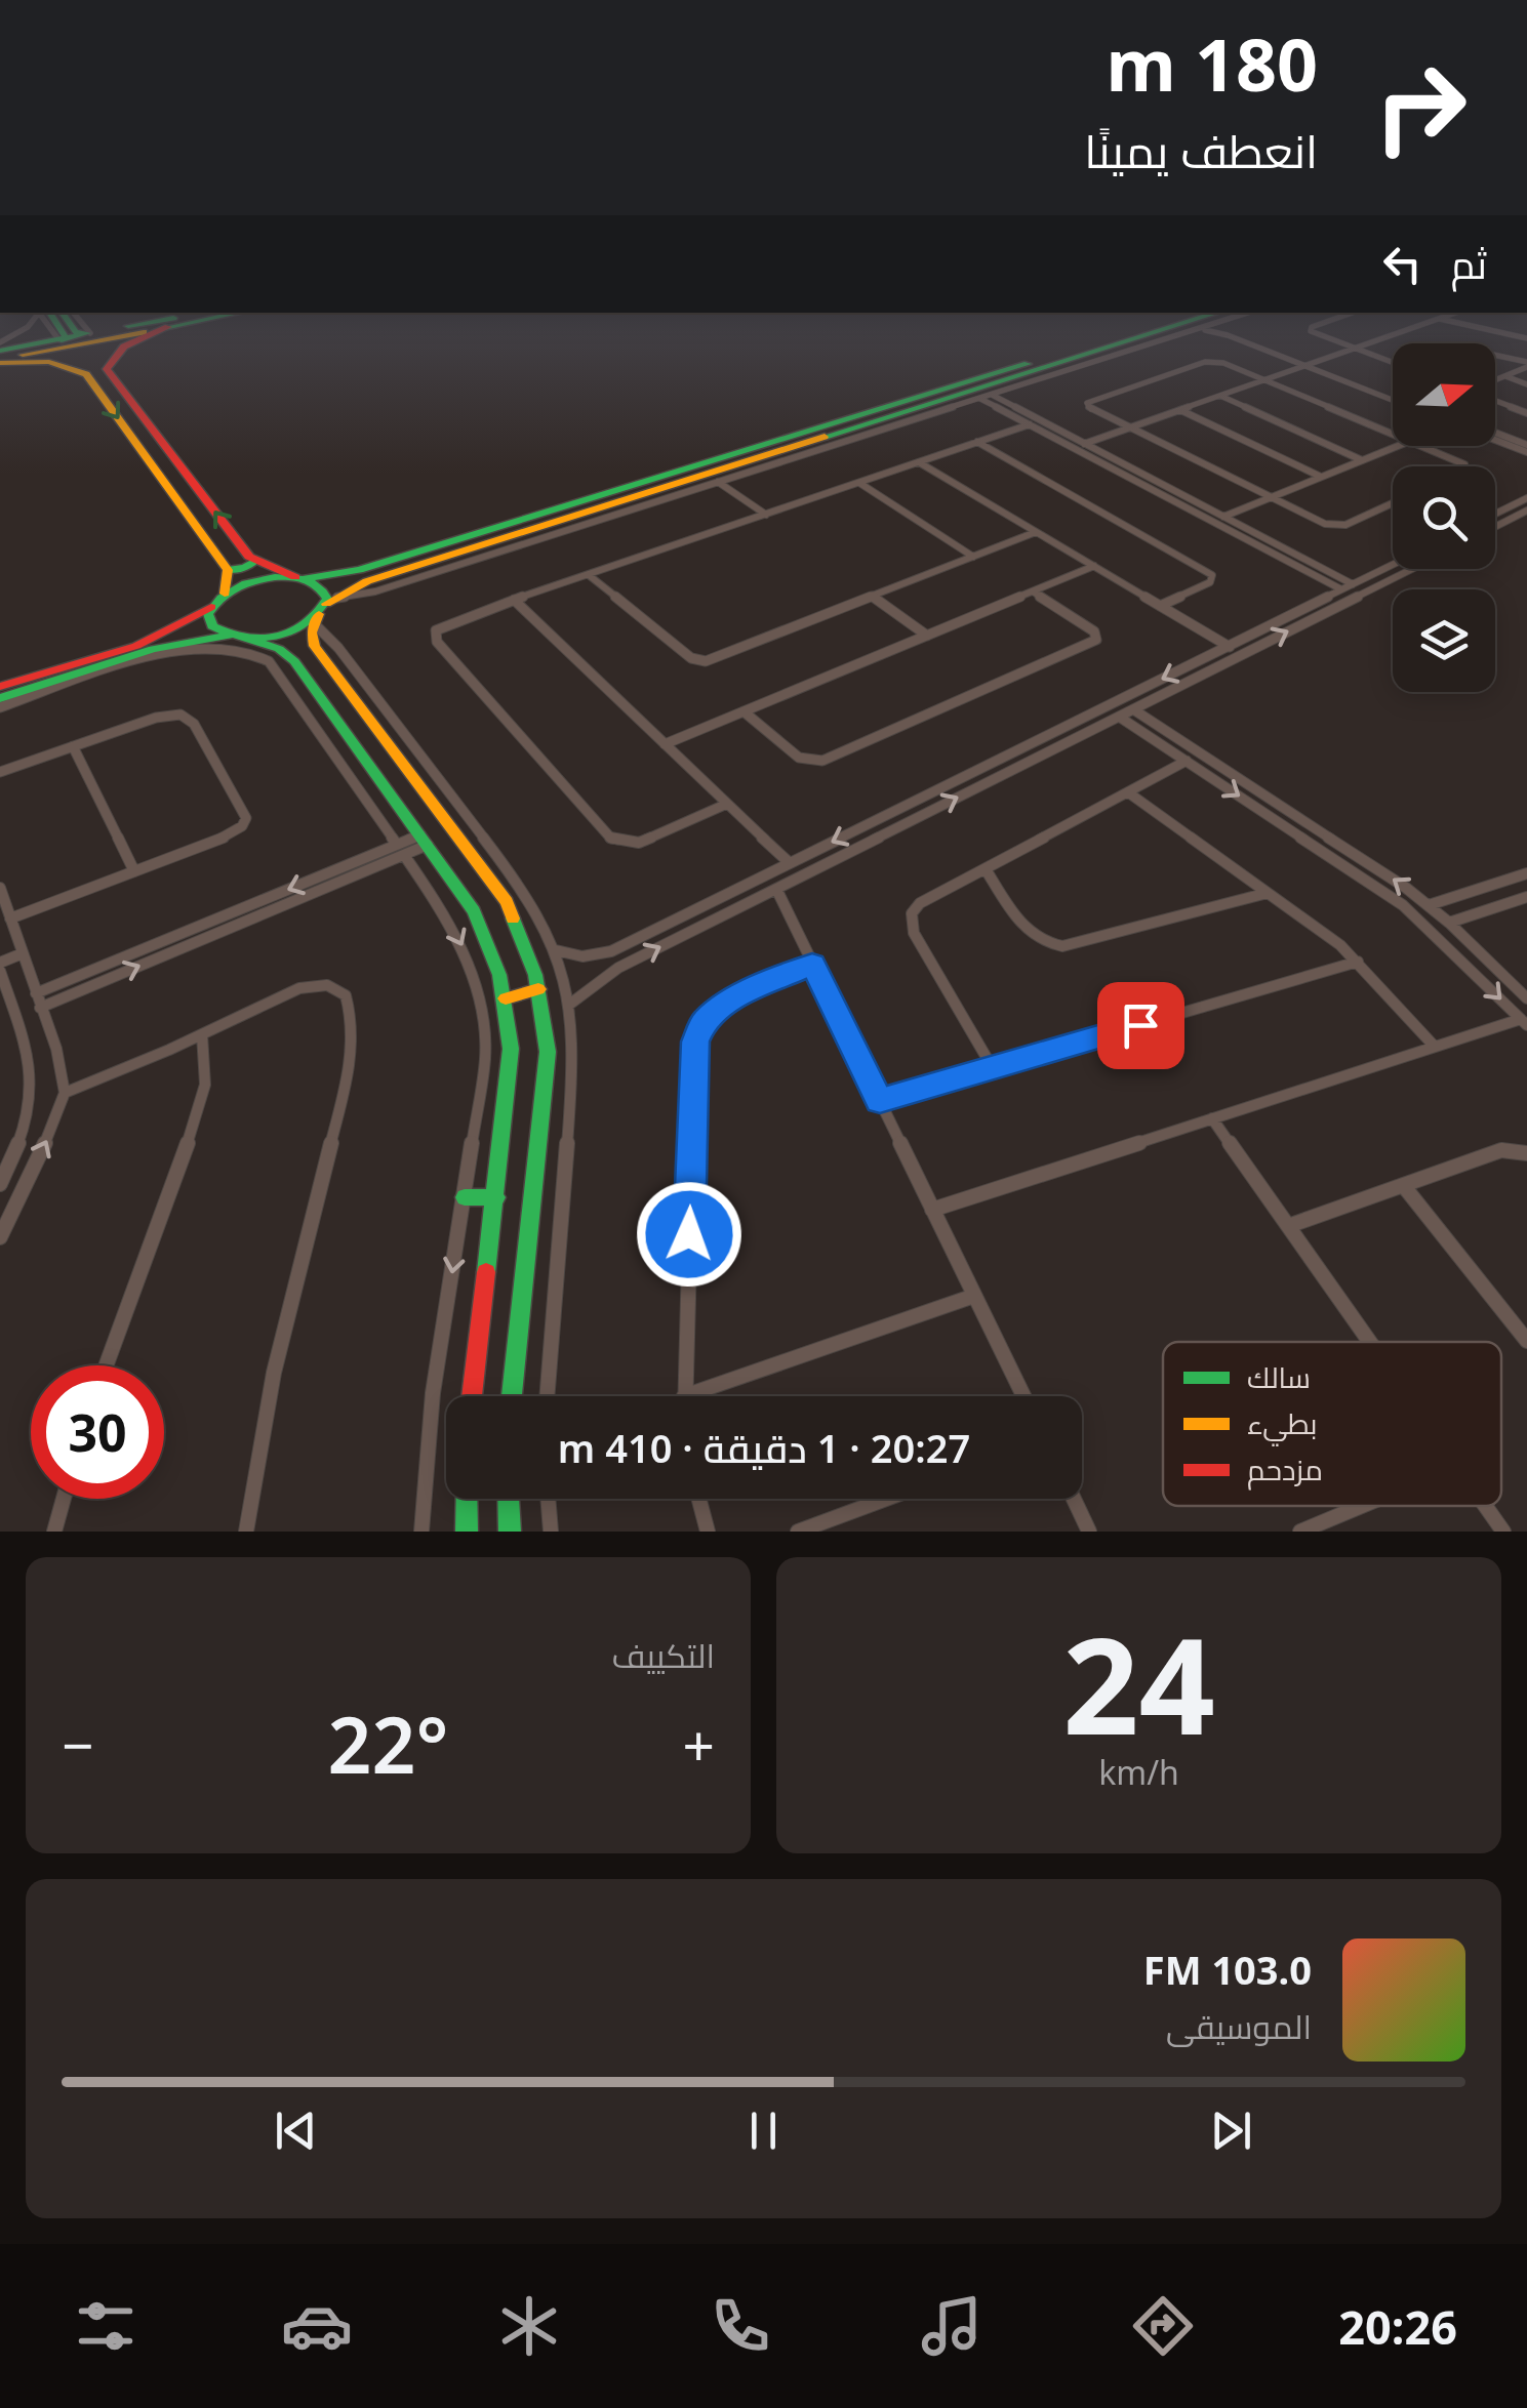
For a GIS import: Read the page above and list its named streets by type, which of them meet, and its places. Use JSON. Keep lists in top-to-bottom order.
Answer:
{
  "legend": ["سالك", "بطيء", "مزدحم"],
  "north": "right",
  "page": {
    "turn": ["180 m", "انعطف يمينًا"],
    "then": "ثم",
    "limit": "30",
    "trip": "20:27 · 1 دقيقة · 410 m",
    "tile": [
      ["24", "km/h"],
      "التكييف"
    ],
    "heat": ["−", "22°", "+"],
    "song": ["103.0 FM", "الموسيقى"],
    "tabs": "20:26"
  }
}
